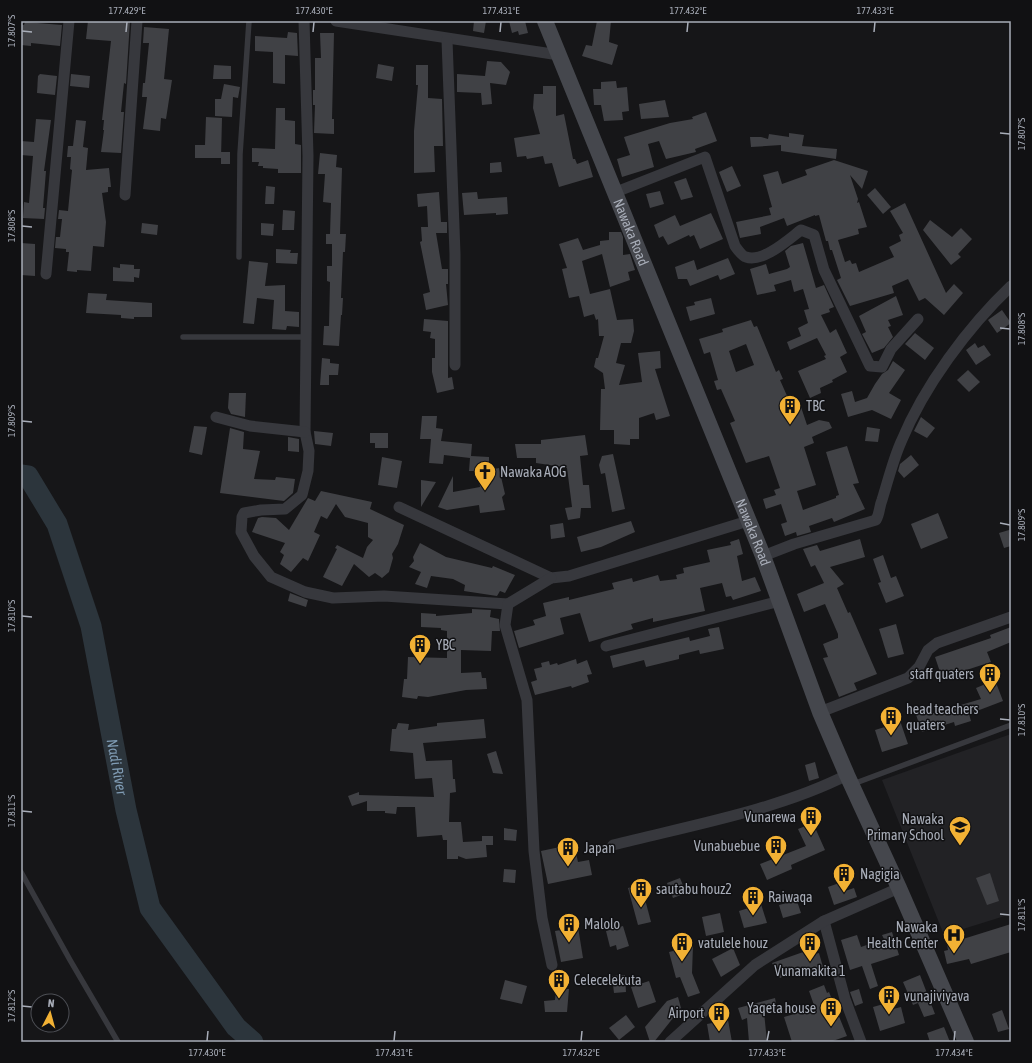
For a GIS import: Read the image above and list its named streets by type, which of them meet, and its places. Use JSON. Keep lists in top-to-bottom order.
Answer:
{
  "streets": {
    "street": ["Nawaka Road"]
  },
  "water": ["Nadi River"],
  "places": {
    "building": [
      "TBC",
      "YBC",
      "staff quaters",
      "head teachers quaters",
      "Vunarewa",
      "Vunabuebue",
      "Japan",
      "Nagigia",
      "sautabu houz2",
      "Raiwaqa",
      "Malolo",
      "vatulele houz",
      "Vunamakita 1",
      "Celecelekuta",
      "vunajiviyava",
      "Yaqeta house",
      "Airport"
    ],
    "church": ["Nawaka AOG"],
    "school or university": ["Nawaka Primary School"],
    "hospital": ["Nawaka Health Center"]
  },
  "north": "top",
  "coordinates": [
    "177.429°E",
    "177.430°E",
    "177.431°E",
    "177.432°E",
    "177.433°E",
    "17.807°S",
    "17.808°S",
    "17.809°S",
    "17.810°S",
    "17.811°S",
    "17.812°S",
    "177.434°E"
  ]
}
